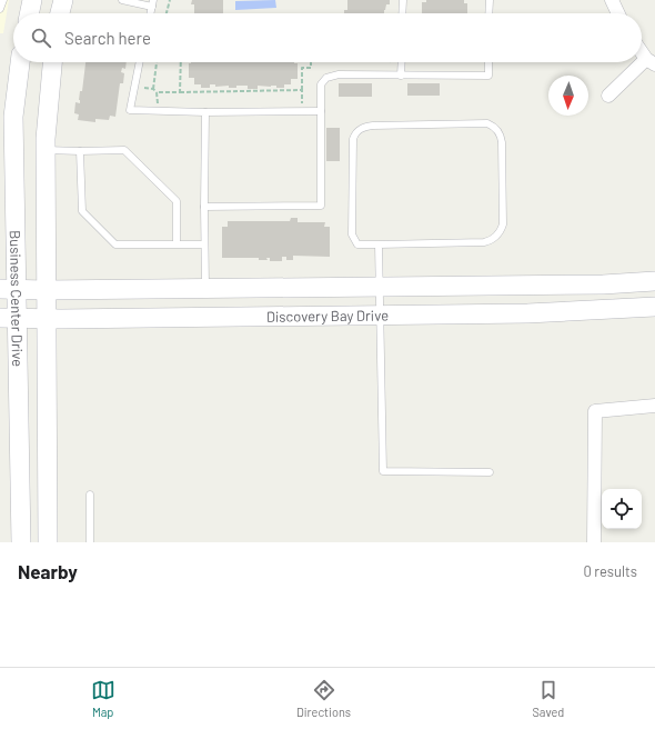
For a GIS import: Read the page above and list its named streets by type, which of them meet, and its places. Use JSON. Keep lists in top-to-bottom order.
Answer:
{
  "streets": {
    "street": ["Business Center Drive", "Discovery Bay Drive"]
  },
  "crossings": [
    ["Business Center Drive", "Discovery Bay Drive"]
  ],
  "north": "bottom",
  "page": {
    "search": "Search here",
    "heading": ["Nearby", "0 results"],
    "nav": ["Map", "Directions", "Saved"]
  }
}
